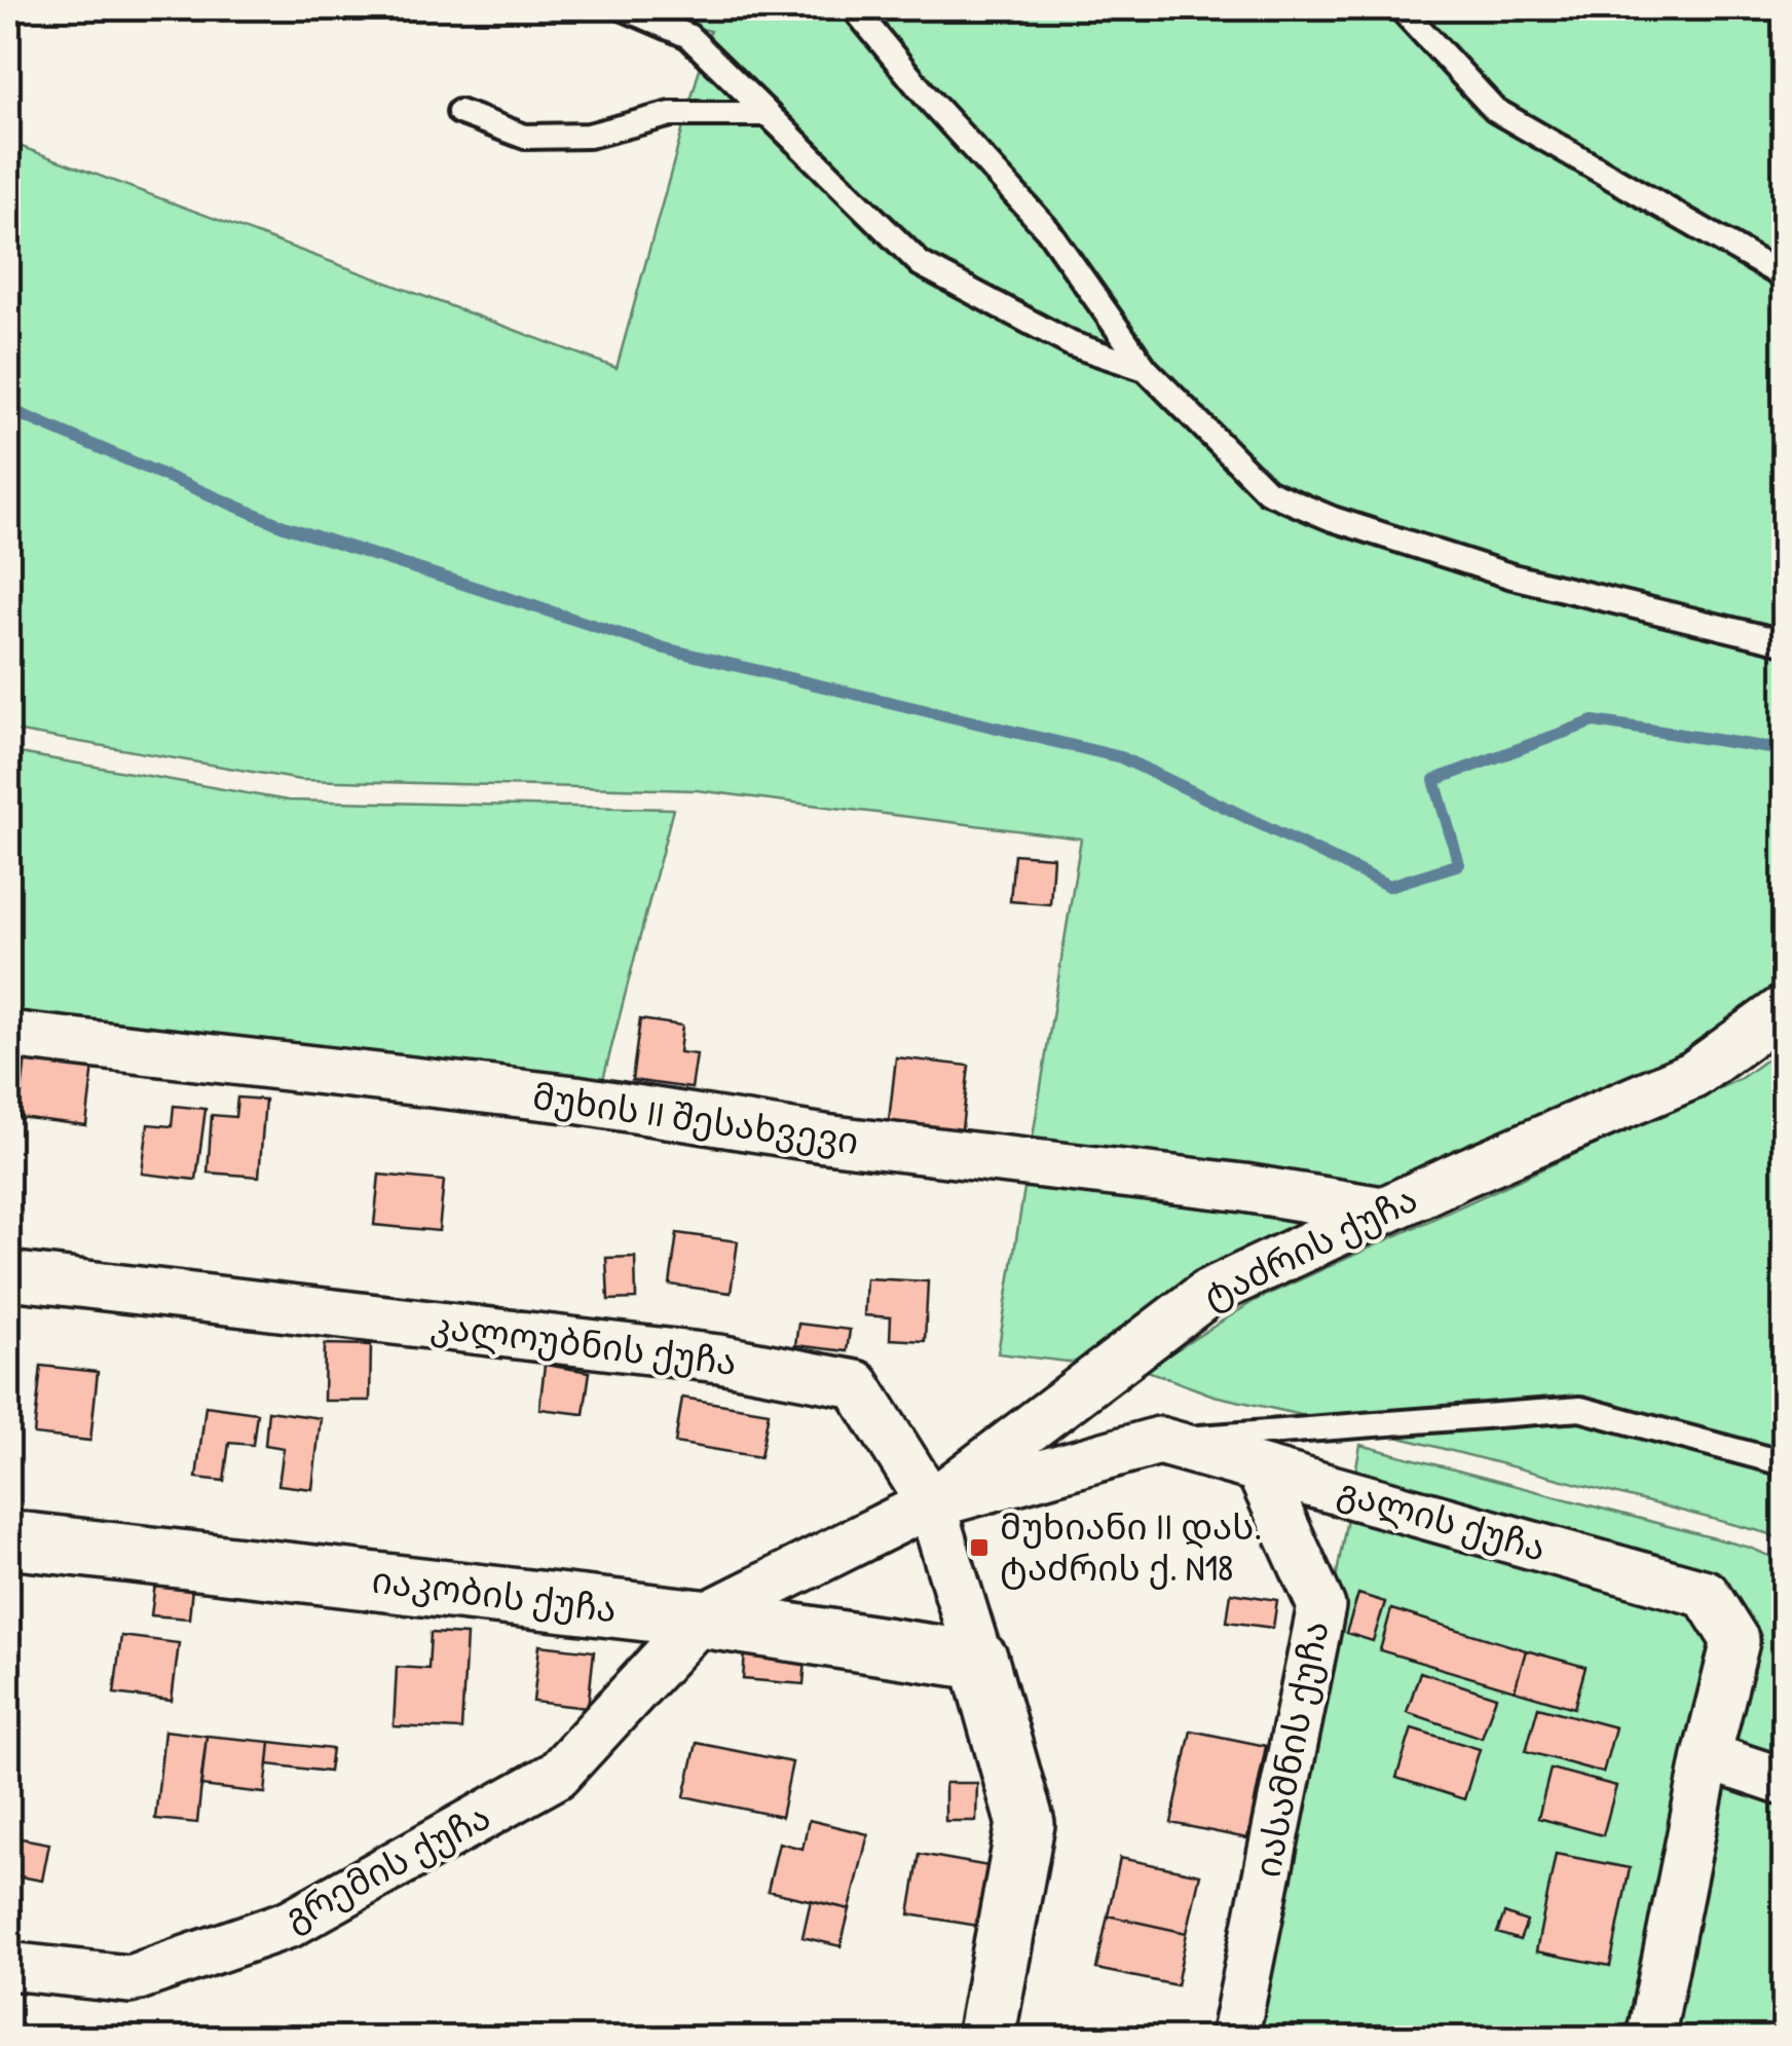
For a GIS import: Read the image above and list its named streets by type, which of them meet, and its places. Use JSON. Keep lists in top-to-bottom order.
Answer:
{
  "streets": {
    "street": [
      "მუხის II შესახვევი",
      "ტაძრის ქუჩა",
      "კალოუბნის ქუჩა",
      "გალის ქუჩა",
      "იაკობის ქუჩა",
      "იასამნის ქუჩა",
      "გრემის ქუჩა"
    ]
  },
  "crossings": [
    ["მუხის II შესახვევი", "ტაძრის ქუჩა"],
    ["ტაძრის ქუჩა", "კალოუბნის ქუჩა"],
    ["ტაძრის ქუჩა", "იაკობის ქუჩა"],
    ["ტაძრის ქუჩა", "გრემის ქუჩა"],
    ["კალოუბნის ქუჩა", "იაკობის ქუჩა"],
    ["გალის ქუჩა", "იასამნის ქუჩა"],
    ["იაკობის ქუჩა", "გრემის ქუჩა"]
  ],
  "places": {
    "transit": ["მუხიანი II დას. ტაძრის ქ. N18"]
  }
}
